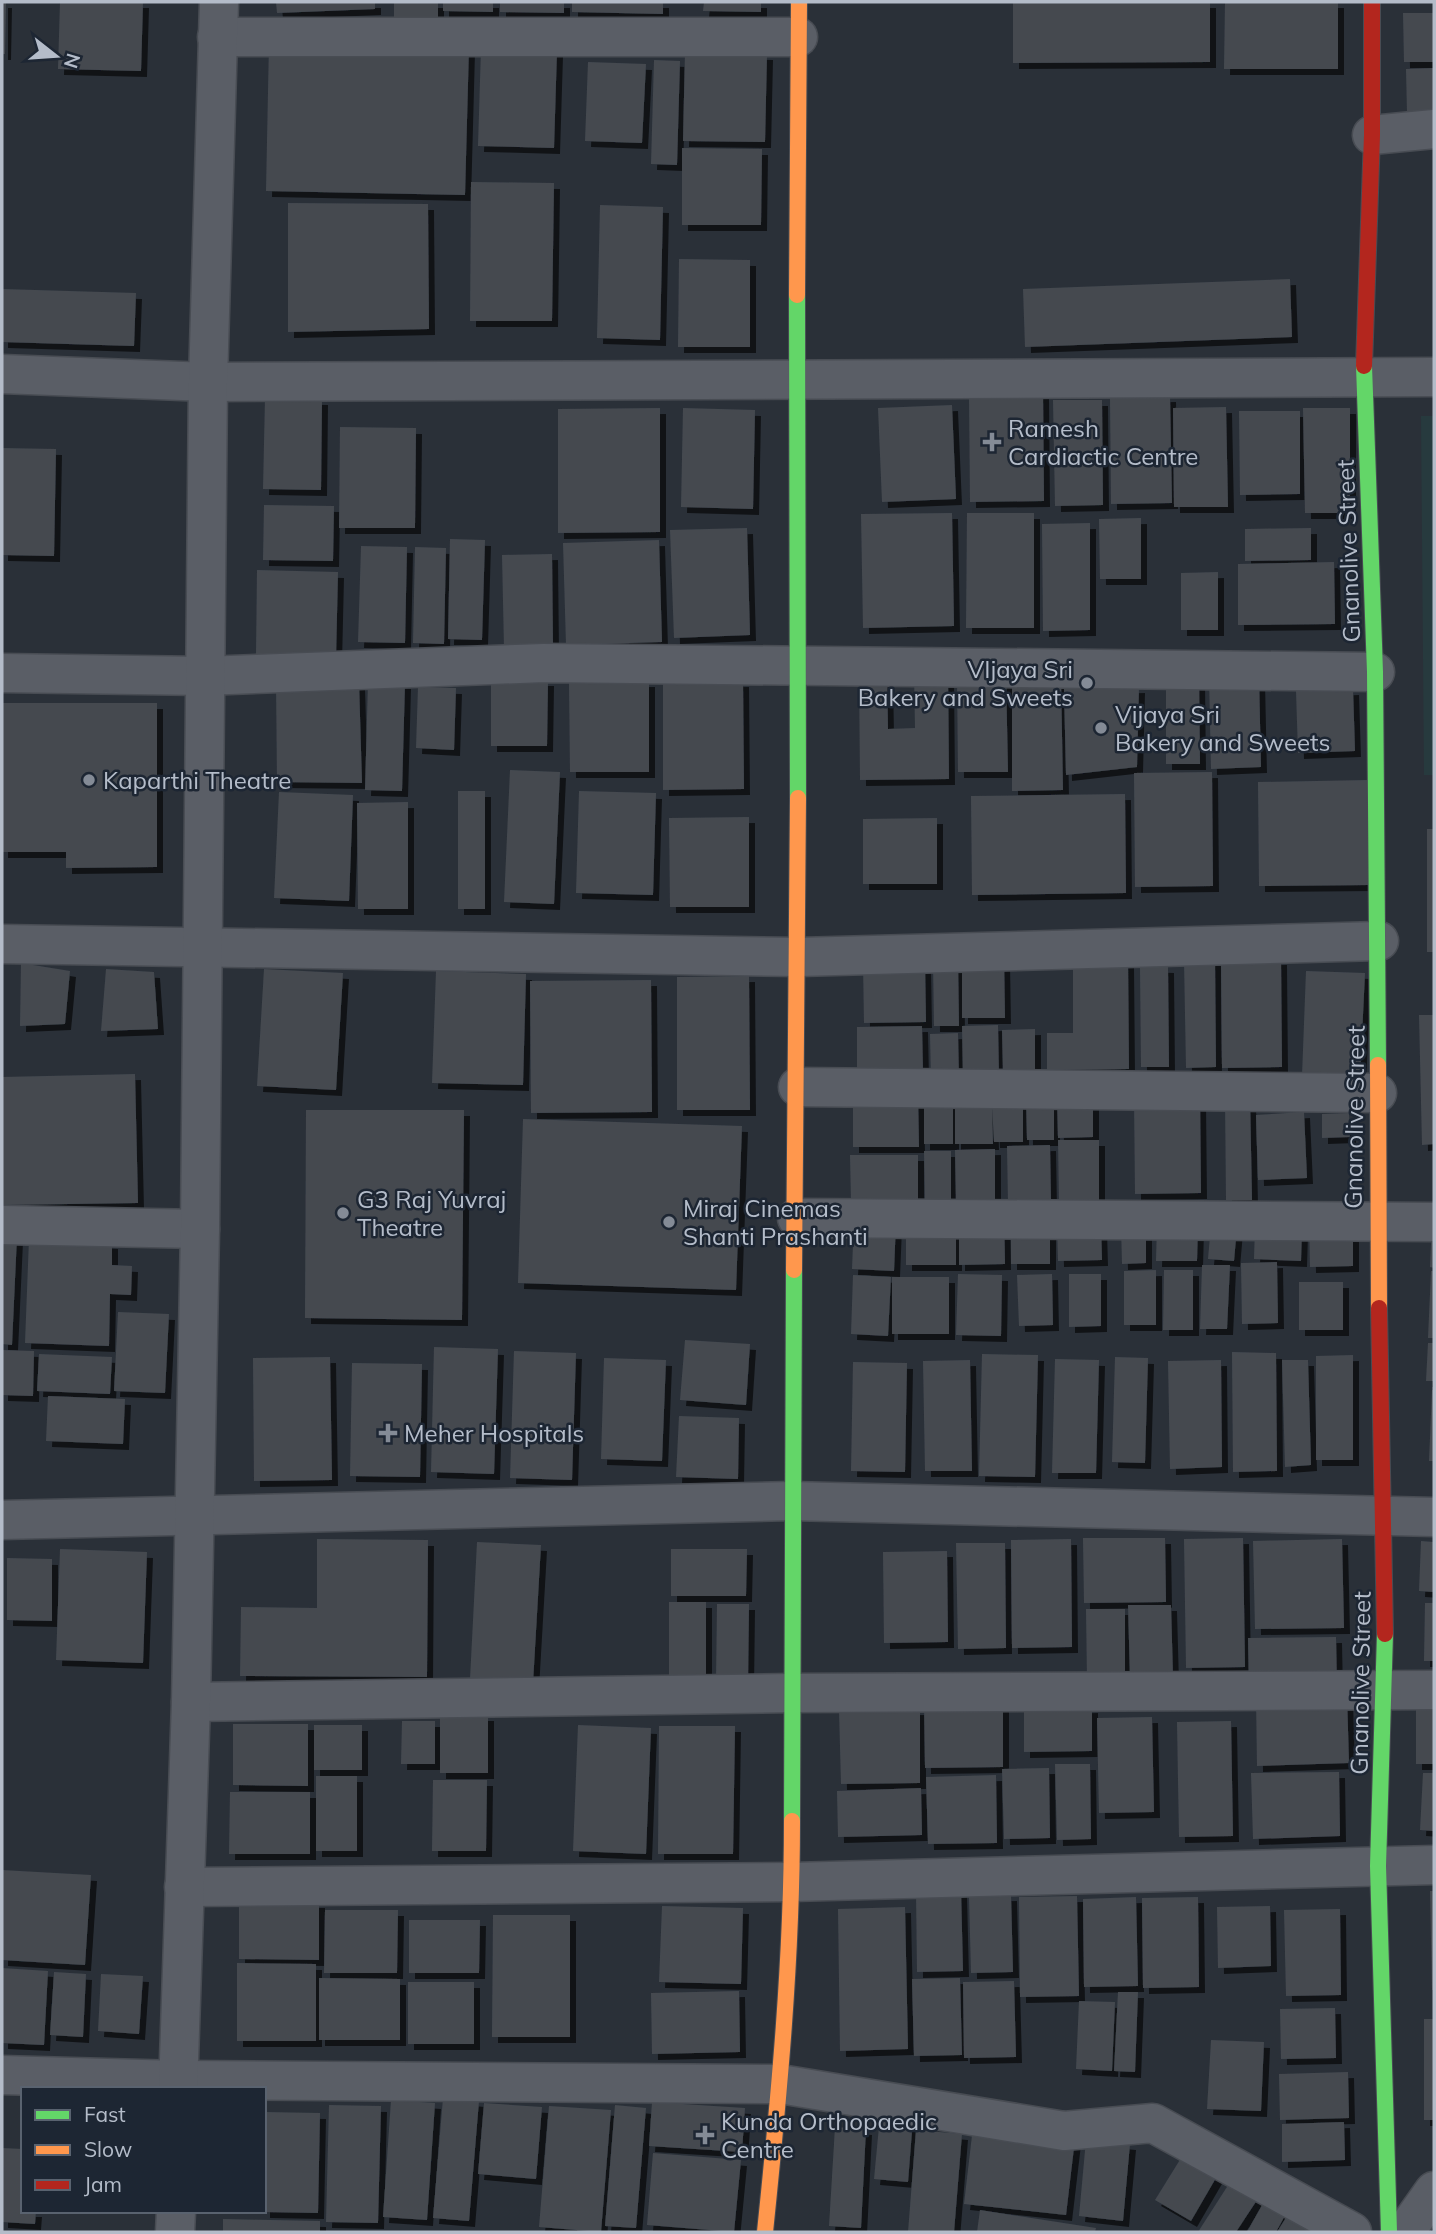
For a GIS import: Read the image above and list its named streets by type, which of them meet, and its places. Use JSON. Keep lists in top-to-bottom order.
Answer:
{
  "streets": {
    "street": ["Gnanolive Street"]
  },
  "places": {
    "health": ["Ramesh Cardiactic Centre", "Meher Hospitals", "Kunda Orthopaedic Centre"],
    "other": [
      "VIjaya Sri Bakery and Sweets",
      "Vijaya Sri Bakery and Sweets",
      "Kaparthi Theatre",
      "G3 Raj Yuvraj Theatre",
      "Miraj Cinemas Shanti Prashanti"
    ]
  },
  "legend": ["Fast", "Slow", "Jam"],
  "north": "right"
}
